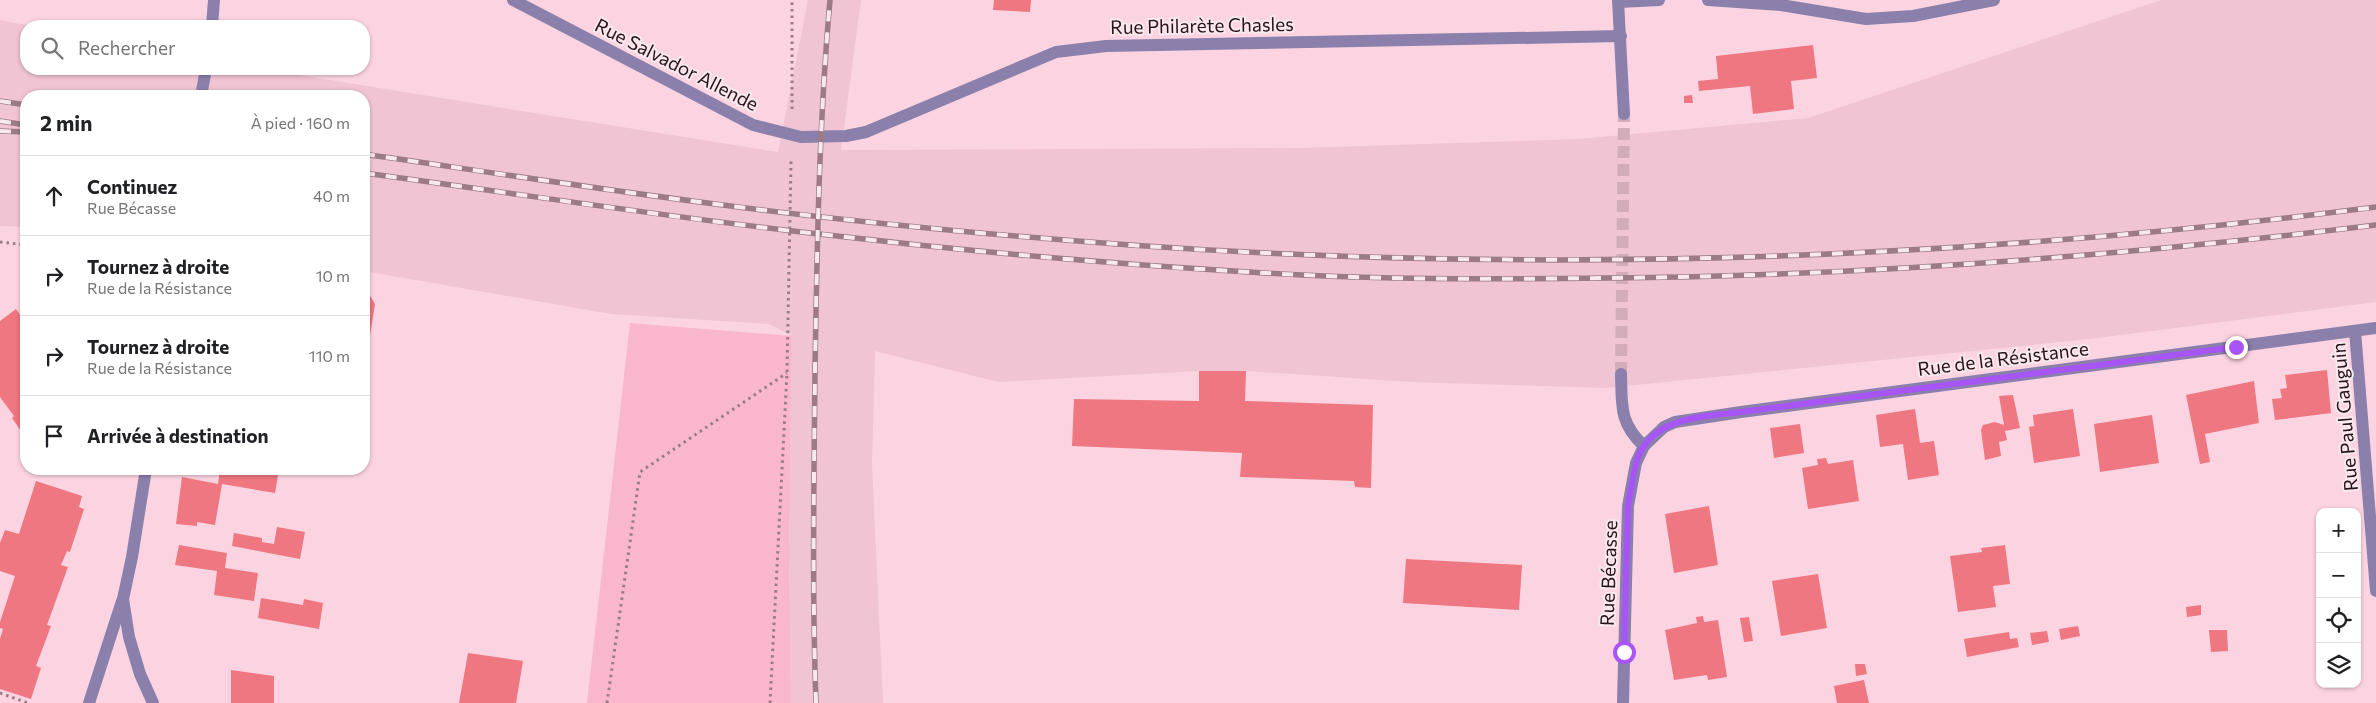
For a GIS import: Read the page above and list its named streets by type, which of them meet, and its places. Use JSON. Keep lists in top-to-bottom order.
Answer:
{
  "streets": {
    "street": [
      "Rue Philarète Chasles",
      "Rue Salvador Allende",
      "Rue de la Résistance",
      "Rue Paul Gauguin",
      "Rue Bécasse"
    ]
  },
  "crossings": [
    ["Rue Philarète Chasles", "Rue Salvador Allende"],
    ["Rue de la Résistance", "Rue Paul Gauguin"],
    ["Rue de la Résistance", "Rue Bécasse"]
  ],
  "page": {
    "search": "Rechercher",
    "heading": ["2 min", "À pied · 160 m"],
    "list": [
      ["Continuez", "Rue Bécasse", "40 m"],
      ["Tournez à droite", "Rue de la Résistance", "10 m"],
      ["Tournez à droite", "Rue de la Résistance", "110 m"],
      "Arrivée à destination"
    ],
    "map_buttons": ["+", "−"]
  }
}
